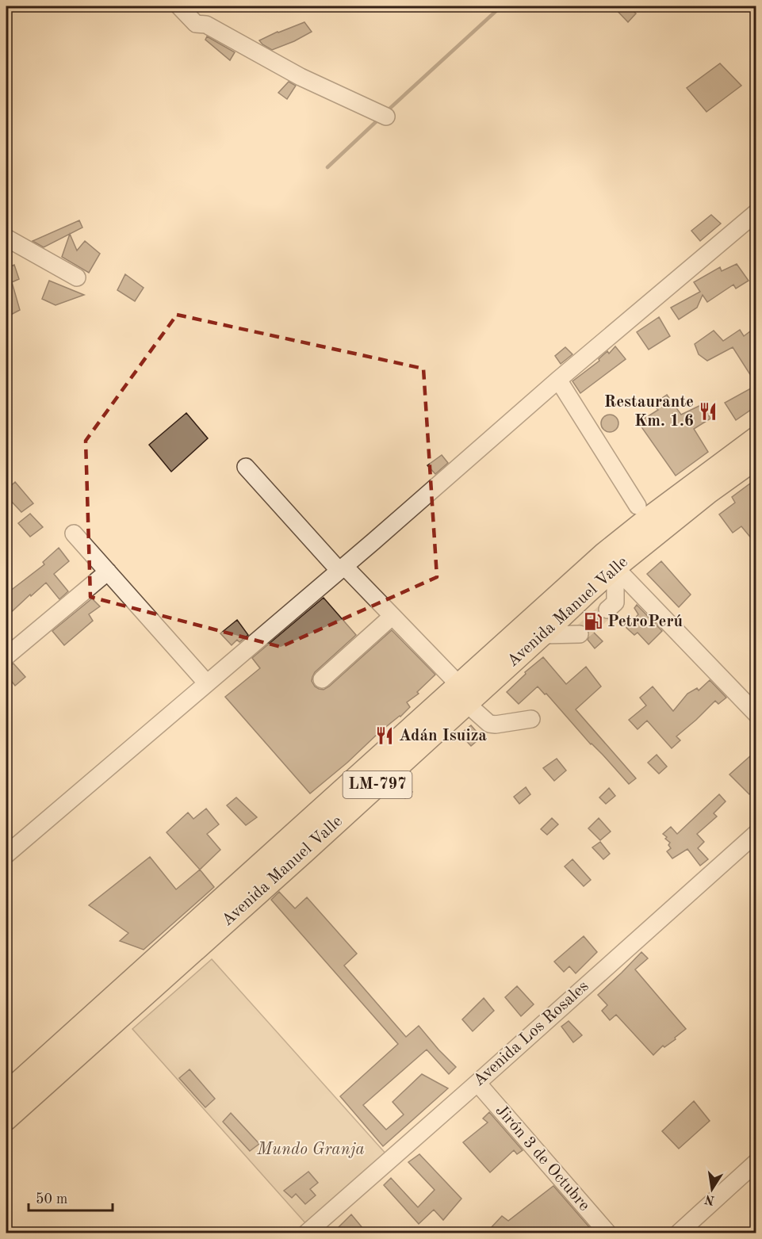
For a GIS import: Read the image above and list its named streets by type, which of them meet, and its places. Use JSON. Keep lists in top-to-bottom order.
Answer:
{
  "streets": {
    "main road": ["Avenida Manuel Valle", "LM-797"],
    "street": ["Avenida Los Rosales", "Jirón 3 de Octubre"]
  },
  "crossings": [
    ["Avenida Los Rosales", "Jirón 3 de Octubre"]
  ],
  "parks": ["Mundo Granja"],
  "places": {
    "restaurant": ["Restaurante Km. 1.6", "Adán Isuiza"],
    "fuel station": ["PetroPerú"]
  },
  "scale_bar": "50 m",
  "north": "bottom"
}
